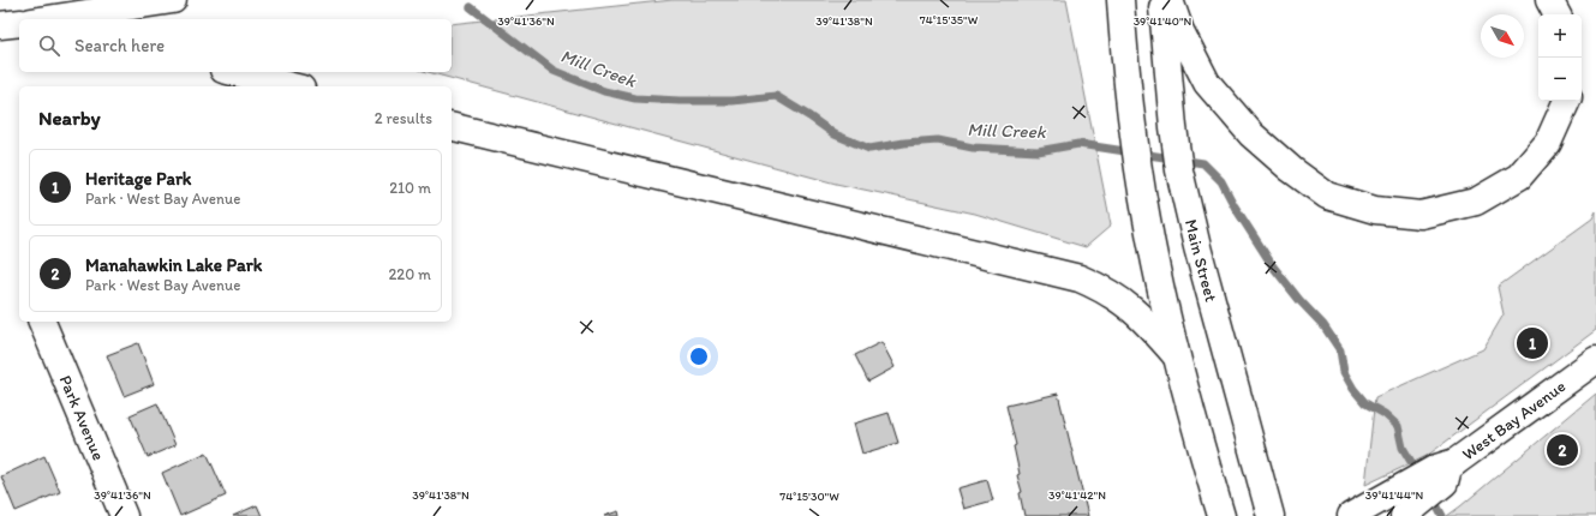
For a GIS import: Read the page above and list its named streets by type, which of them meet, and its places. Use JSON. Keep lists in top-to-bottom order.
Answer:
{
  "streets": {
    "main road": ["Main Street", "Park Avenue", "West Bay Avenue"]
  },
  "water": ["Mill Creek"],
  "north": "bottom right",
  "page": {
    "map_buttons": ["+", "−"],
    "search": "Search here",
    "heading": ["Nearby", "2 results"],
    "list": [
      {
        "mark": "1",
        "name": "Heritage Park",
        "note": "Park · West Bay Avenue",
        "value": "210 m"
      },
      {
        "mark": "2",
        "name": "Manahawkin Lake Park",
        "note": "Park · West Bay Avenue",
        "value": "220 m"
      }
    ],
    "pins": ["1", "2"]
  },
  "coordinates": [
    "74°15'35\"W",
    "39°41'38\"N",
    "39°41'36\"N",
    "39°41'40\"N",
    "39°41'42\"N",
    "39°41'44\"N",
    "74°15'30\"W"
  ]
}
